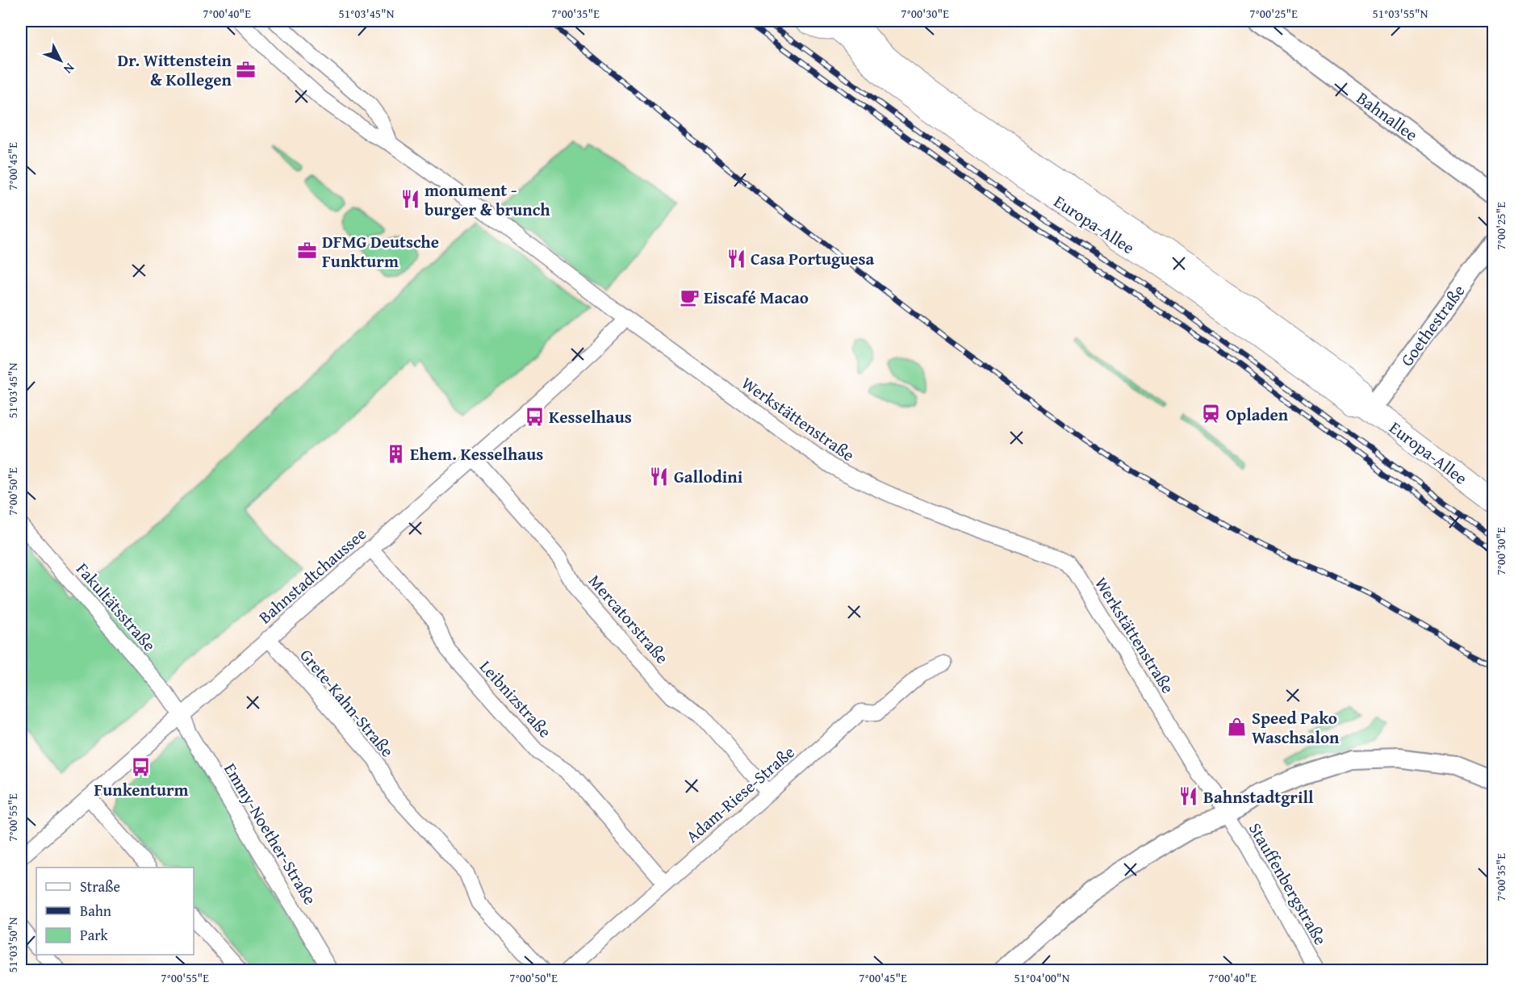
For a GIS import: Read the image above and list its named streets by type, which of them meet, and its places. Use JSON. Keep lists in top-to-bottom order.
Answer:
{
  "streets": {
    "main road": ["Europa-Allee"],
    "street": [
      "Bahnallee",
      "Goethestraße",
      "Werkstättenstraße",
      "Bahnstadtchaussee",
      "Fakultätsstraße",
      "Mercatorstraße",
      "Leibnizstraße",
      "Grete-Kahn-Straße",
      "Adam-Riese-Straße",
      "Emmy-Noether-Straße",
      "Stauffenbergstraße"
    ]
  },
  "crossings": [
    ["Europa-Allee", "Goethestraße"],
    ["Werkstättenstraße", "Bahnstadtchaussee"],
    ["Werkstättenstraße", "Stauffenbergstraße"],
    ["Bahnstadtchaussee", "Fakultätsstraße"],
    ["Bahnstadtchaussee", "Mercatorstraße"],
    ["Bahnstadtchaussee", "Leibnizstraße"],
    ["Bahnstadtchaussee", "Grete-Kahn-Straße"],
    ["Bahnstadtchaussee", "Emmy-Noether-Straße"],
    ["Fakultätsstraße", "Emmy-Noether-Straße"],
    ["Mercatorstraße", "Adam-Riese-Straße"],
    ["Leibnizstraße", "Adam-Riese-Straße"]
  ],
  "places": {
    "office": ["Dr. Wittenstein & Kollegen", "DFMG Deutsche Funkturm"],
    "restaurant": [
      "monument - burger & brunch",
      "Casa Portuguesa",
      "Gallodini",
      "Bahnstadtgrill"
    ],
    "cafe": ["Eiscafé Macao"],
    "station": ["Opladen"],
    "bus stop": ["Kesselhaus", "Funkenturm"],
    "building": ["Ehem. Kesselhaus"],
    "shop": ["Speed Pako Waschsalon"]
  },
  "legend": ["Straße", "Bahn", "Park"],
  "north": "bottom right",
  "coordinates": [
    "7°00'40\"E",
    "51°03'45\"N",
    "7°00'35\"E",
    "7°00'30\"E",
    "7°00'25\"E",
    "51°03'55\"N",
    "7°00'45\"E",
    "7°00'50\"E",
    "7°00'55\"E",
    "51°03'50\"N",
    "51°04'00\"N"
  ]
}
